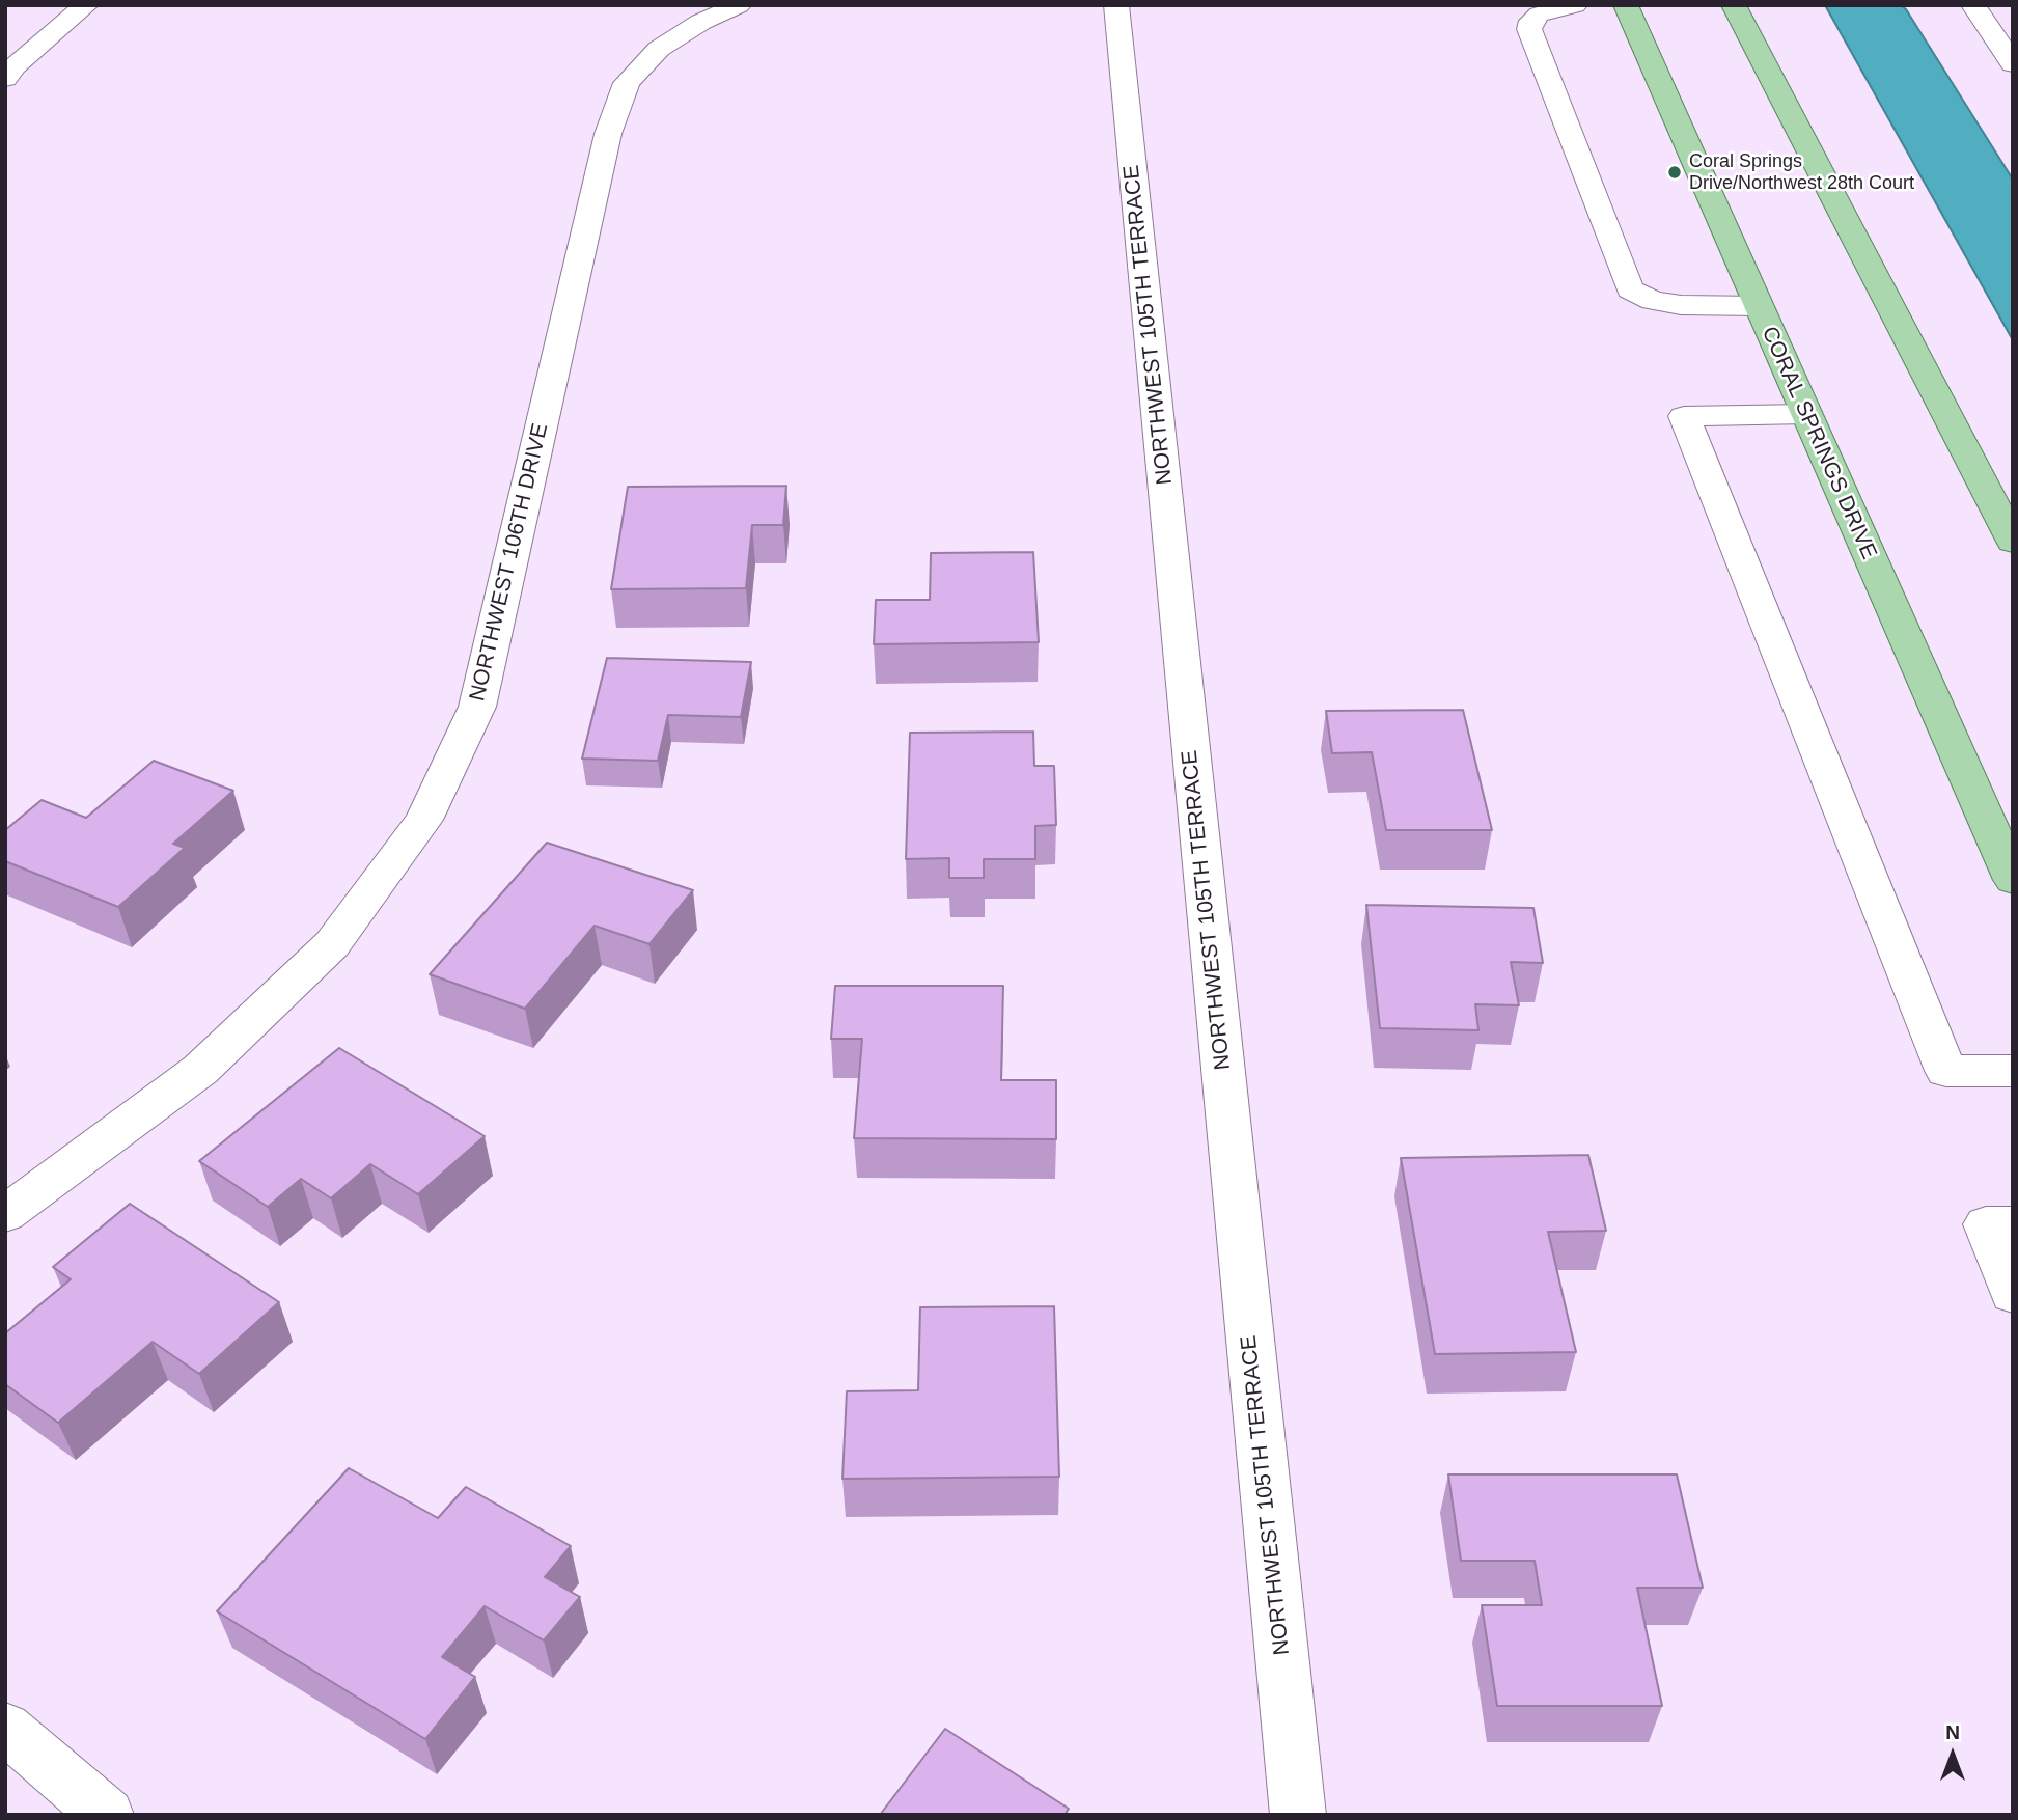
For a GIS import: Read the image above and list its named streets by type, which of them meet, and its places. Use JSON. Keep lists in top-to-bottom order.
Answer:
{
  "streets": {
    "main road": ["CORAL SPRINGS DRIVE"],
    "street": ["NORTHWEST 105TH TERRACE", "NORTHWEST 106TH DRIVE"]
  },
  "places": ["Coral Springs Drive/Northwest 28th Court"],
  "north": "top"
}
